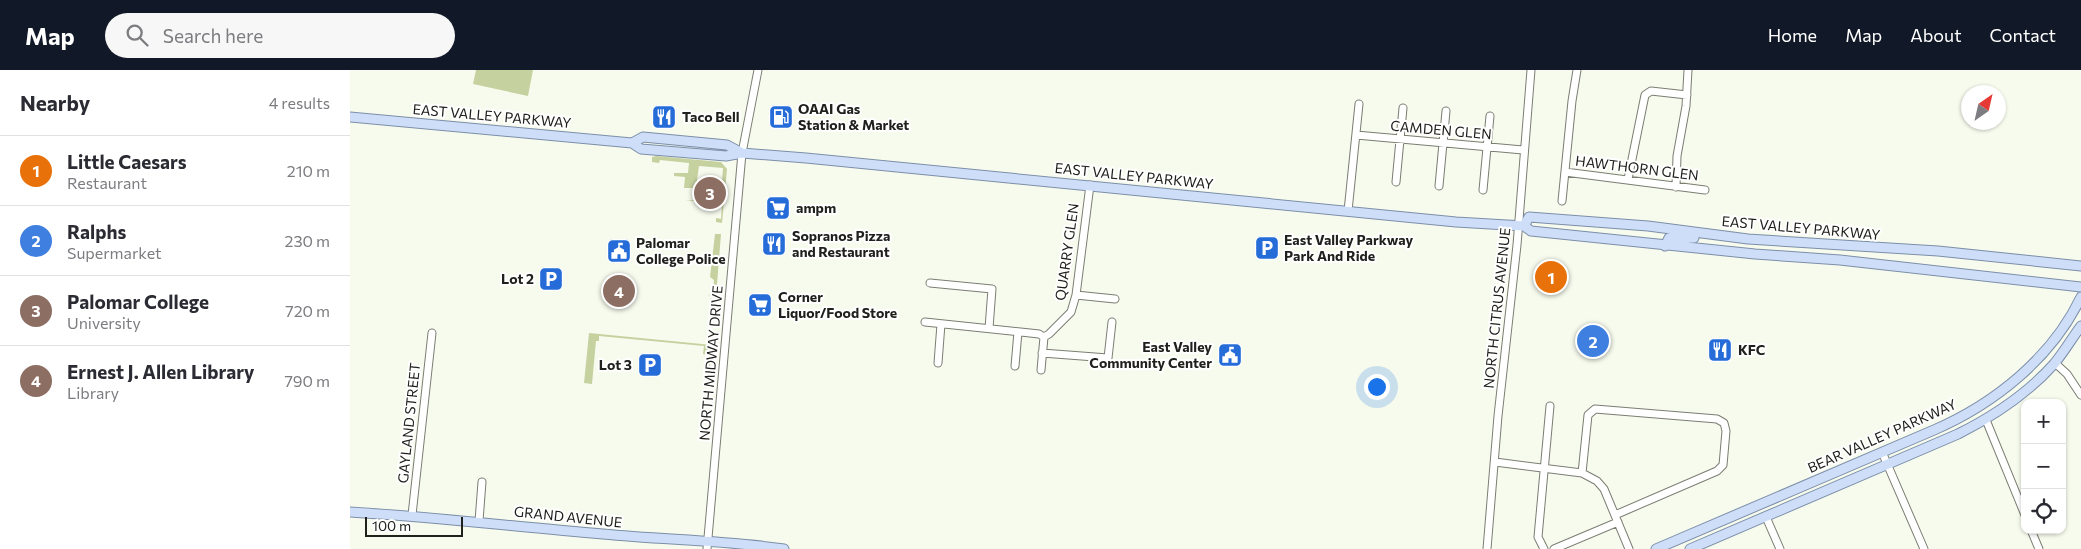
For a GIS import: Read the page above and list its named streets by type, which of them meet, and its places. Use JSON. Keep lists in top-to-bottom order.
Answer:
{
  "streets": {
    "main road": ["EAST VALLEY PARKWAY", "BEAR VALLEY PARKWAY", "GRAND AVENUE"],
    "street": [
      "CAMDEN GLEN",
      "HAWTHORN GLEN",
      "QUARRY GLEN",
      "NORTH CITRUS AVENUE",
      "NORTH MIDWAY DRIVE",
      "GAYLAND STREET"
    ]
  },
  "crossings": [
    ["EAST VALLEY PARKWAY", "QUARRY GLEN"],
    ["EAST VALLEY PARKWAY", "NORTH CITRUS AVENUE"],
    ["EAST VALLEY PARKWAY", "NORTH MIDWAY DRIVE"],
    ["CAMDEN GLEN", "NORTH CITRUS AVENUE"],
    ["NORTH MIDWAY DRIVE", "GRAND AVENUE"],
    ["GAYLAND STREET", "GRAND AVENUE"]
  ],
  "places": {
    "restaurant": ["Taco Bell", "Sopranos Pizza and Restaurant", "KFC"],
    "fuel station": ["OAAI Gas Station & Market"],
    "supermarket": ["ampm", "Corner Liquor/Food Store"],
    "parking": ["East Valley Parkway Park And Ride", "Lot 2", "Lot 3"],
    "public building": ["Palomar College Police", "East Valley Community Center"]
  },
  "scale_bar": "100 m",
  "north": "top right",
  "page": {
    "header": "Map",
    "search": "Search here",
    "nav": [
      "Home",
      "Map",
      "About",
      "Contact"
    ],
    "heading": ["Nearby", "4 results"],
    "list": [
      {
        "mark": "1",
        "name": "Little Caesars",
        "note": "Restaurant",
        "value": "210 m"
      },
      {
        "mark": "2",
        "name": "Ralphs",
        "note": "Supermarket",
        "value": "230 m"
      },
      {
        "mark": "3",
        "name": "Palomar College",
        "note": "University",
        "value": "720 m"
      },
      {
        "mark": "4",
        "name": "Ernest J. Allen Library",
        "note": "Library",
        "value": "790 m"
      }
    ],
    "pins": [
      "3",
      "1",
      "4",
      "2"
    ],
    "map_buttons": ["+", "−"],
    "scale": "100 m"
  }
}
